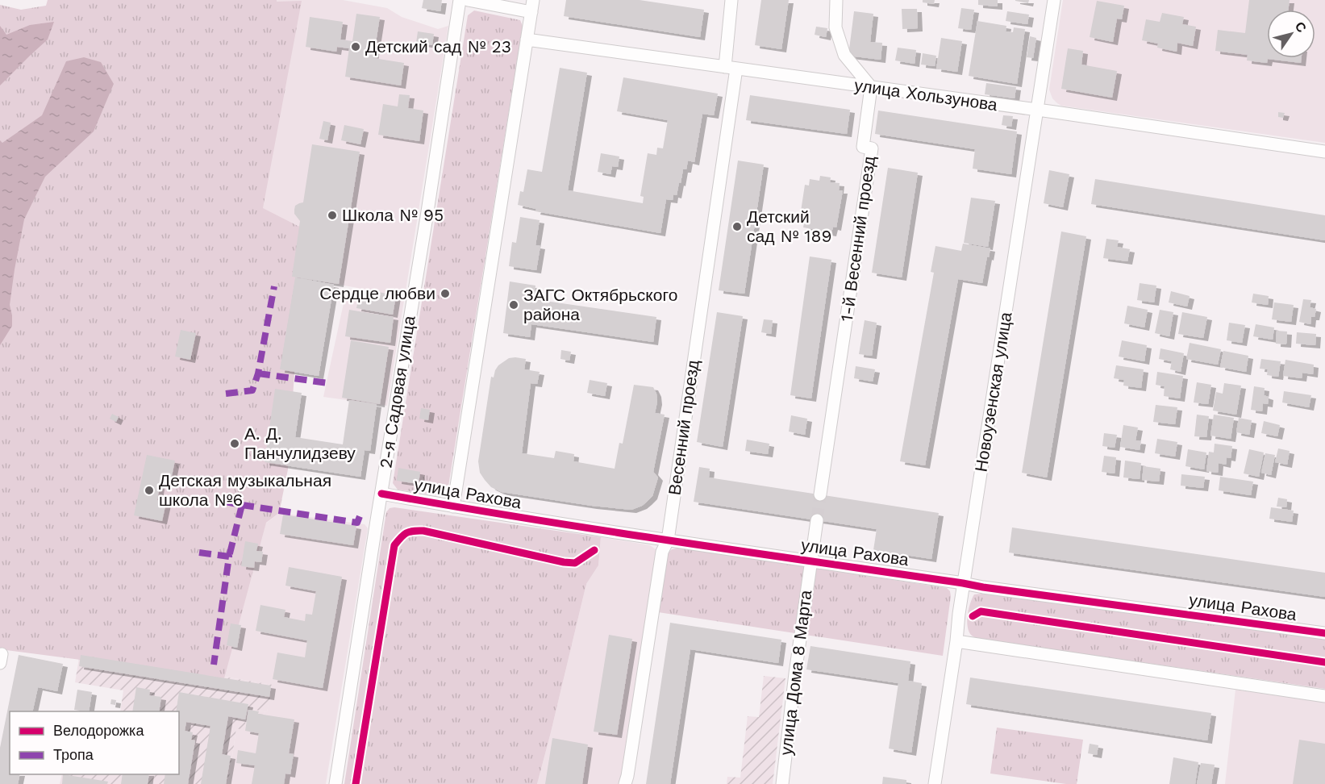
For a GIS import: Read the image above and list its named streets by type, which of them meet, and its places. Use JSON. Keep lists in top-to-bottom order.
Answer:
{
  "streets": {
    "street": [
      "улица Хользунова",
      "1-й Весенний проезд",
      "2-я Садовая улица",
      "Новоузенская улица",
      "Весенний проезд",
      "улица Рахова",
      "улица Дома 8 Марта"
    ]
  },
  "crossings": [
    ["улица Хользунова", "1-й Весенний проезд"],
    ["улица Хользунова", "Новоузенская улица"],
    ["улица Хользунова", "Весенний проезд"],
    ["2-я Садовая улица", "улица Рахова"],
    ["Новоузенская улица", "улица Рахова"],
    ["Весенний проезд", "улица Рахова"],
    ["улица Рахова", "улица Дома 8 Марта"]
  ],
  "places": [
    "Детский сад № 23",
    "Школа № 95",
    "Детский сад № 189",
    "Сердце любви",
    "ЗАГС Октябрьского района",
    "А. Д. Панчулидзеву",
    "Детская музыкальная школа №6"
  ],
  "legend": ["Велодорожка", "Тропа"],
  "north": "top right"
}
